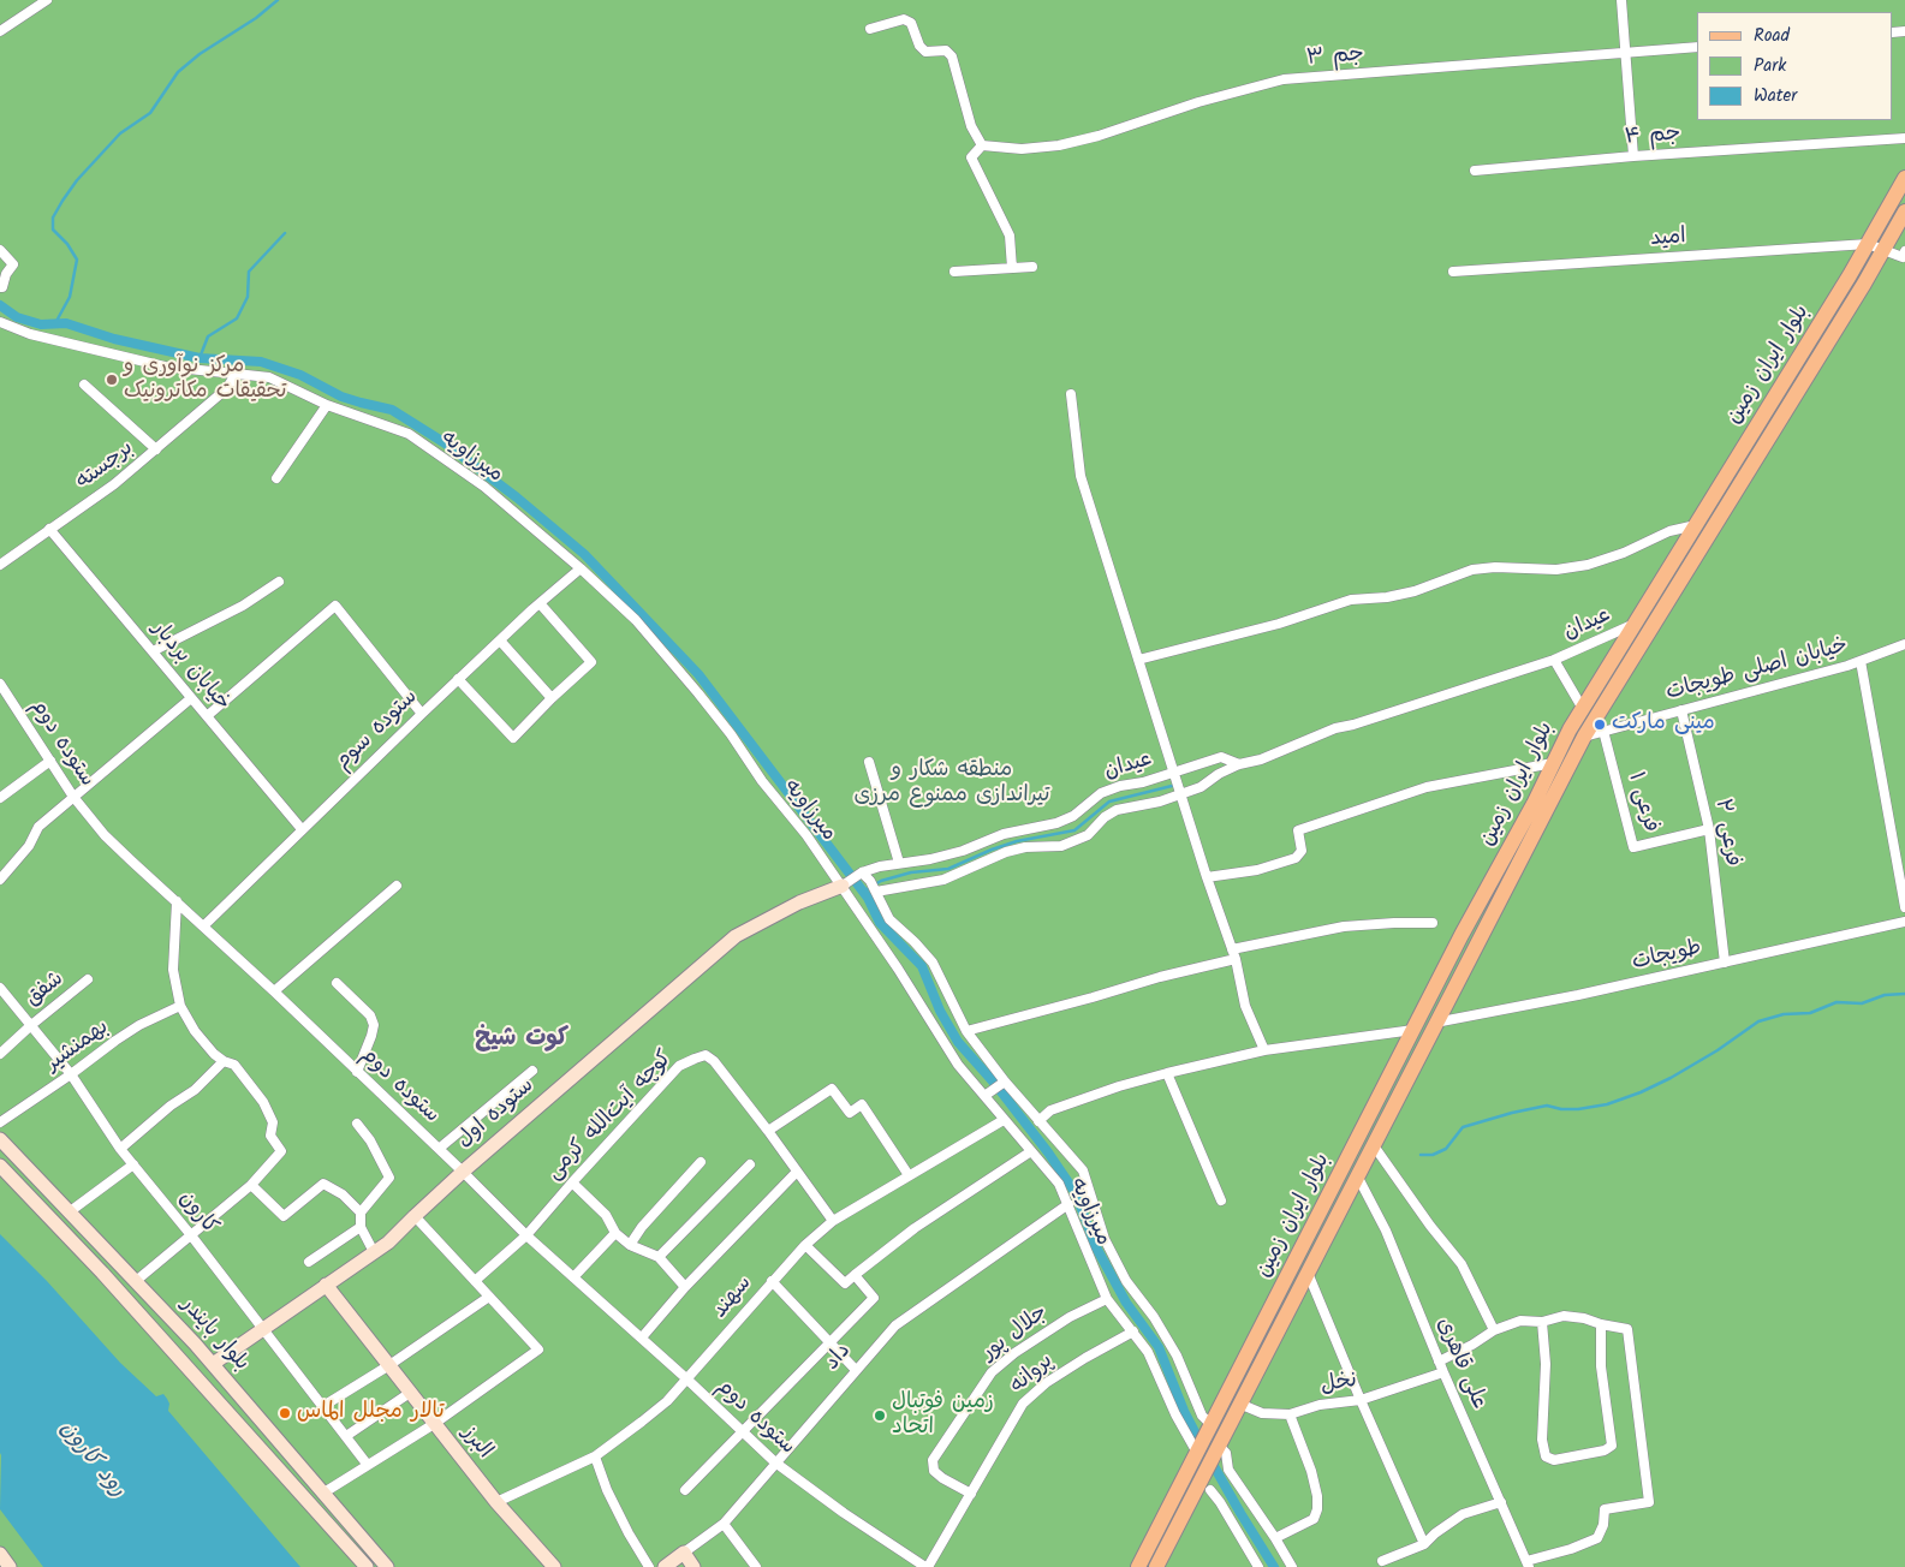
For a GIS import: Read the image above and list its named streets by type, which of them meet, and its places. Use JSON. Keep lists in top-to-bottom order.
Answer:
{
  "streets": {
    "main road": ["بلوار ایران زمین"],
    "street": [
      "جم ۳",
      "جم ۴",
      "امید",
      "میرزاویه",
      "برجسته",
      "عیدان",
      "خیابان بردبار",
      "خیابان اصلی طویجات",
      "ستوده سوم",
      "ستوده دوم",
      "فرعی ۱",
      "فرعی ۲",
      "طویجات",
      "شفق",
      "بهمنشیر",
      "ستوده اول",
      "کوچه آیت‌الله کرمی",
      "کارون",
      "سهند",
      "جلال پور",
      "بلوار بایندر",
      "داد",
      "علی قاهری",
      "پروانه",
      "نخل",
      "البرز"
    ]
  },
  "crossings": [
    ["امید", "بلوار ایران زمین"],
    ["بلوار ایران زمین", "میرزاویه"],
    ["بلوار ایران زمین", "عیدان"],
    ["بلوار ایران زمین", "خیابان اصلی طویجات"],
    ["بلوار ایران زمین", "طویجات"],
    ["بلوار ایران زمین", "علی قاهری"],
    ["بلوار ایران زمین", "نخل"],
    ["میرزاویه", "برجسته"],
    ["میرزاویه", "عیدان"],
    ["میرزاویه", "ستوده سوم"],
    ["میرزاویه", "ستوده اول"],
    ["میرزاویه", "سهند"],
    ["میرزاویه", "جلال پور"],
    ["میرزاویه", "داد"],
    ["میرزاویه", "پروانه"],
    ["برجسته", "خیابان بردبار"],
    ["عیدان", "ستوده اول"],
    ["خیابان بردبار", "ستوده سوم"],
    ["خیابان اصلی طویجات", "فرعی ۱"],
    ["خیابان اصلی طویجات", "فرعی ۲"],
    ["ستوده سوم", "ستوده دوم"],
    ["ستوده دوم", "ستوده اول"],
    ["ستوده دوم", "کوچه آیت‌الله کرمی"],
    ["ستوده دوم", "سهند"],
    ["ستوده دوم", "داد"],
    ["ستوده دوم", "پروانه"],
    ["فرعی ۱", "فرعی ۲"],
    ["فرعی ۲", "طویجات"],
    ["شفق", "کارون"],
    ["بهمنشیر", "کارون"],
    ["ستوده اول", "کارون"],
    ["ستوده اول", "بلوار بایندر"],
    ["ستوده اول", "البرز"],
    ["کوچه آیت‌الله کرمی", "سهند"],
    ["سهند", "البرز"],
    ["جلال پور", "پروانه"],
    ["علی قاهری", "نخل"]
  ],
  "districts": ["کوت شیخ"],
  "water": ["رود کارون"],
  "parks": ["منطقه شکار و تیراندازی ممنوع مرزی"],
  "places": [
    "مرکز نوآوری و تحقیقات مکاترونیک",
    "مینی مارکت",
    "تالار مجلل الماس",
    "زمین فوتبال اتحاد"
  ],
  "legend": ["Road", "Park", "Water"]
}
